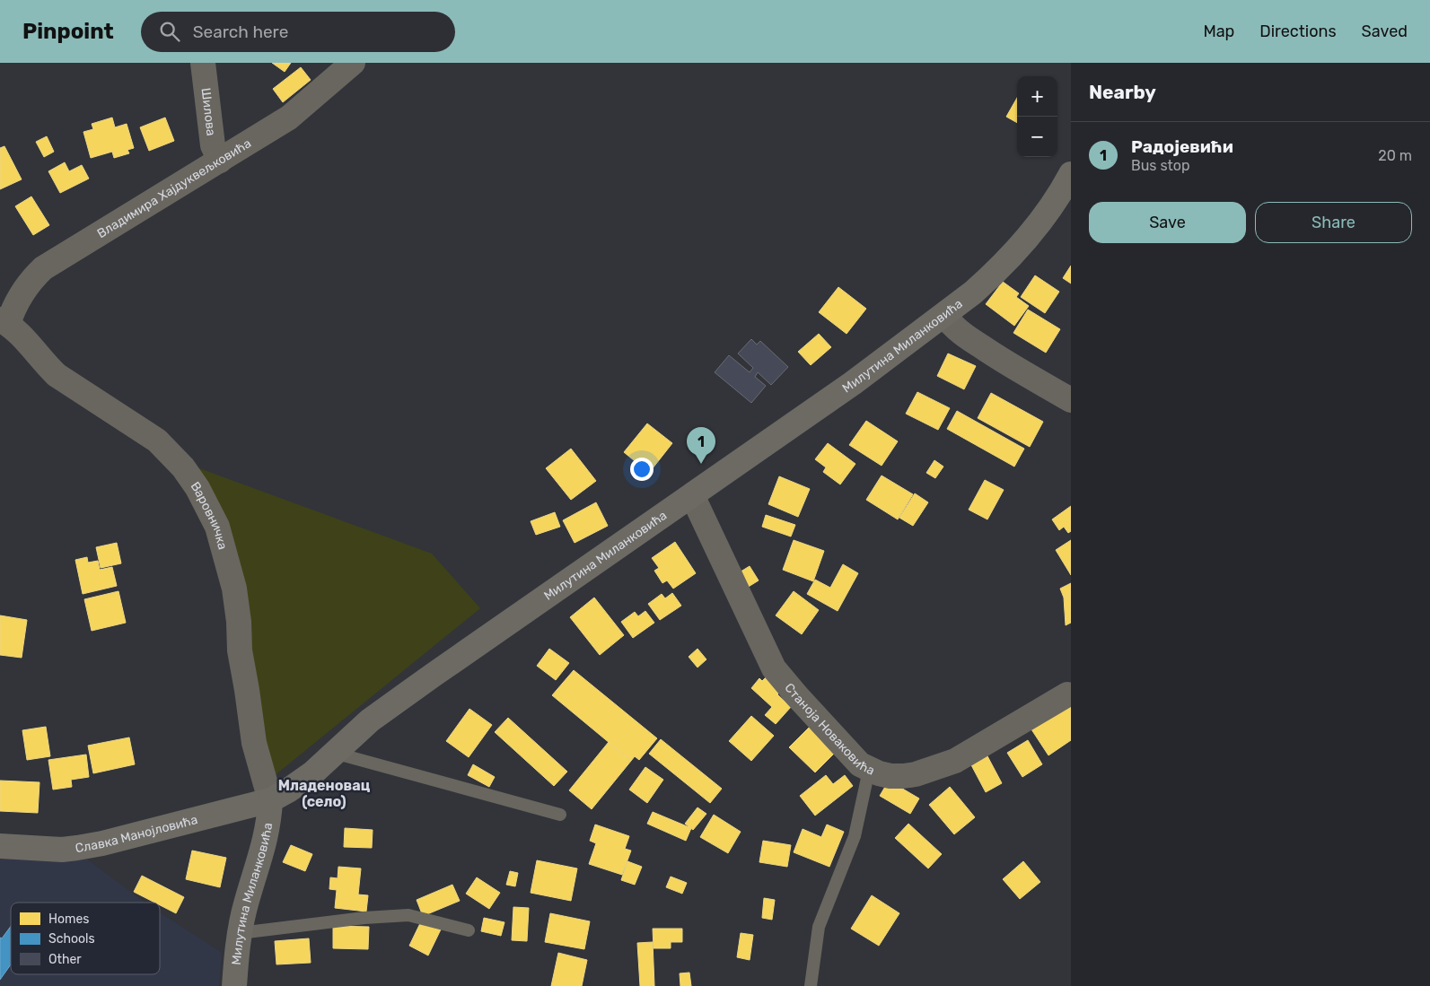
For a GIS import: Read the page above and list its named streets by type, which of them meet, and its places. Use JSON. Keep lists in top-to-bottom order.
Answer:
{
  "streets": {
    "main road": ["Милутина Миланковића", "Славка Манојловића"],
    "street": [
      "Шилова",
      "Владимира Хајдуквељковића",
      "Варовничка",
      "Станоја Новаковића"
    ]
  },
  "crossings": [
    ["Шилова", "Владимира Хајдуквељковића"],
    ["Владимира Хајдуквељковића", "Варовничка"],
    ["Милутина Миланковића", "Варовничка"],
    ["Милутина Миланковића", "Станоја Новаковића"],
    ["Милутина Миланковића", "Славка Манојловића"],
    ["Варовничка", "Славка Манојловића"]
  ],
  "districts": ["Младеновац (село)"],
  "legend": ["Homes", "Schools", "Other"],
  "page": {
    "header": "Pinpoint",
    "search": "Search here",
    "nav": ["Map", "Directions", "Saved"],
    "heading": "Nearby",
    "map_buttons": ["+", "−"],
    "list": [
      {
        "mark": "1",
        "name": "Радојевићи",
        "note": "Bus stop",
        "value": "20 m"
      }
    ],
    "buttons": ["Save", "Share"],
    "pins": "1"
  }
}
